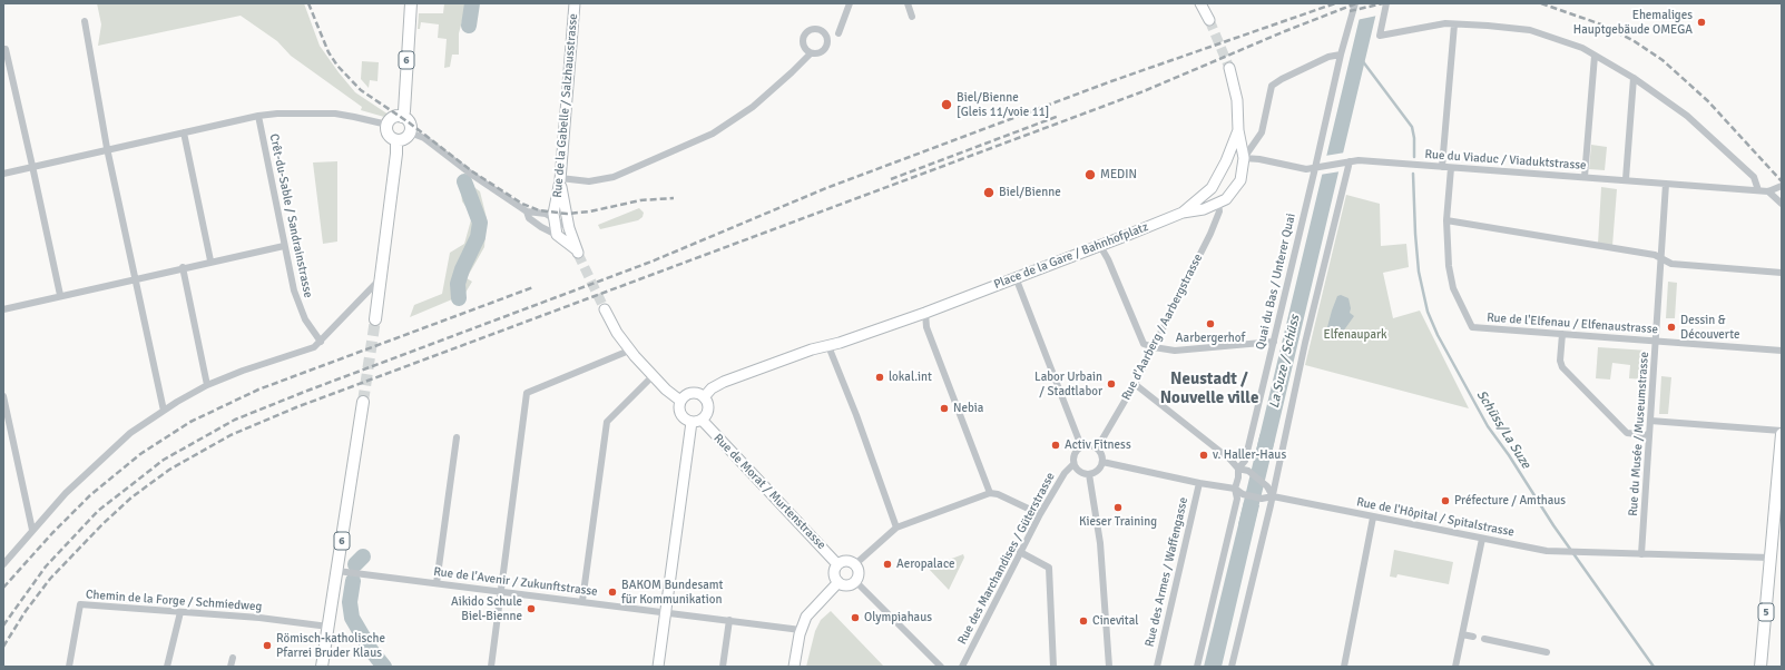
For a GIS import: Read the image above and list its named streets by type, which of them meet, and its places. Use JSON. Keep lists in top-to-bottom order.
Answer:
{
  "streets": {
    "main road": ["6", "5"],
    "street": [
      "Rue de la Gabelle / Salzhausstrasse",
      "Rue du Viaduc / Viaduktstrasse",
      "Crêt-du-Sable / Sandrainstrasse",
      "Place de la Gare / Bahnhofplatz",
      "Quai du Bas / Unterer Quai",
      "Rue de l'Elfenau / Elfenaustrasse",
      "Rue d'Aarberg / Aarbergstrasse",
      "Rue du Musée / Museumstrasse",
      "Rue de Morat / Murtenstrasse",
      "Rue de l'Hôpital / Spitalstrasse",
      "Rue des Marchandises / Güterstrasse",
      "Rue des Armes / Waffengasse",
      "Rue de l'Avenir / Zukunftstrasse",
      "Chemin de la Forge / Schmiedweg"
    ]
  },
  "crossings": [
    ["6", "Rue de l'Avenir / Zukunftstrasse"],
    ["6", "Chemin de la Forge / Schmiedweg"],
    ["Rue du Viaduc / Viaduktstrasse", "Quai du Bas / Unterer Quai"],
    ["Rue du Viaduc / Viaduktstrasse", "Rue de l'Elfenau / Elfenaustrasse"],
    ["Rue du Viaduc / Viaduktstrasse", "Rue du Musée / Museumstrasse"],
    ["Place de la Gare / Bahnhofplatz", "Rue de Morat / Murtenstrasse"],
    ["Quai du Bas / Unterer Quai", "Rue de l'Hôpital / Spitalstrasse"],
    ["Rue de l'Elfenau / Elfenaustrasse", "Rue du Musée / Museumstrasse"],
    ["Rue d'Aarberg / Aarbergstrasse", "Rue de l'Hôpital / Spitalstrasse"],
    ["Rue d'Aarberg / Aarbergstrasse", "Rue des Marchandises / Güterstrasse"],
    ["Rue du Musée / Museumstrasse", "Rue de l'Hôpital / Spitalstrasse"],
    ["Rue de l'Hôpital / Spitalstrasse", "Rue des Marchandises / Güterstrasse"],
    ["Rue de l'Hôpital / Spitalstrasse", "Rue des Armes / Waffengasse"],
    ["Rue de l'Hôpital / Spitalstrasse", "5"]
  ],
  "districts": ["Neustadt / Nouvelle ville"],
  "water": ["La Suze / Schüss", "Schüss/La Suze"],
  "parks": ["Elfenaupark"],
  "places": [
    "Ehemaliges Hauptgebäude OMEGA",
    "Biel/Bienne [Gleis 11/voie 11]",
    "MEDIN",
    "Biel/Bienne",
    "Aarbergerhof",
    "Dessin & Découverte",
    "lokal.int",
    "Labor Urbain / Stadtlabor",
    "Nebia",
    "Activ Fitness",
    "v. Haller-Haus",
    "Préfecture / Amthaus",
    "Kieser Training",
    "Aeropalace",
    "BAKOM Bundesamt für Kommunikation",
    "Aikido Schule Biel-Bienne",
    "Olympiahaus",
    "Cinevital",
    "Römisch-katholische Pfarrei Bruder Klaus"
  ]
}
